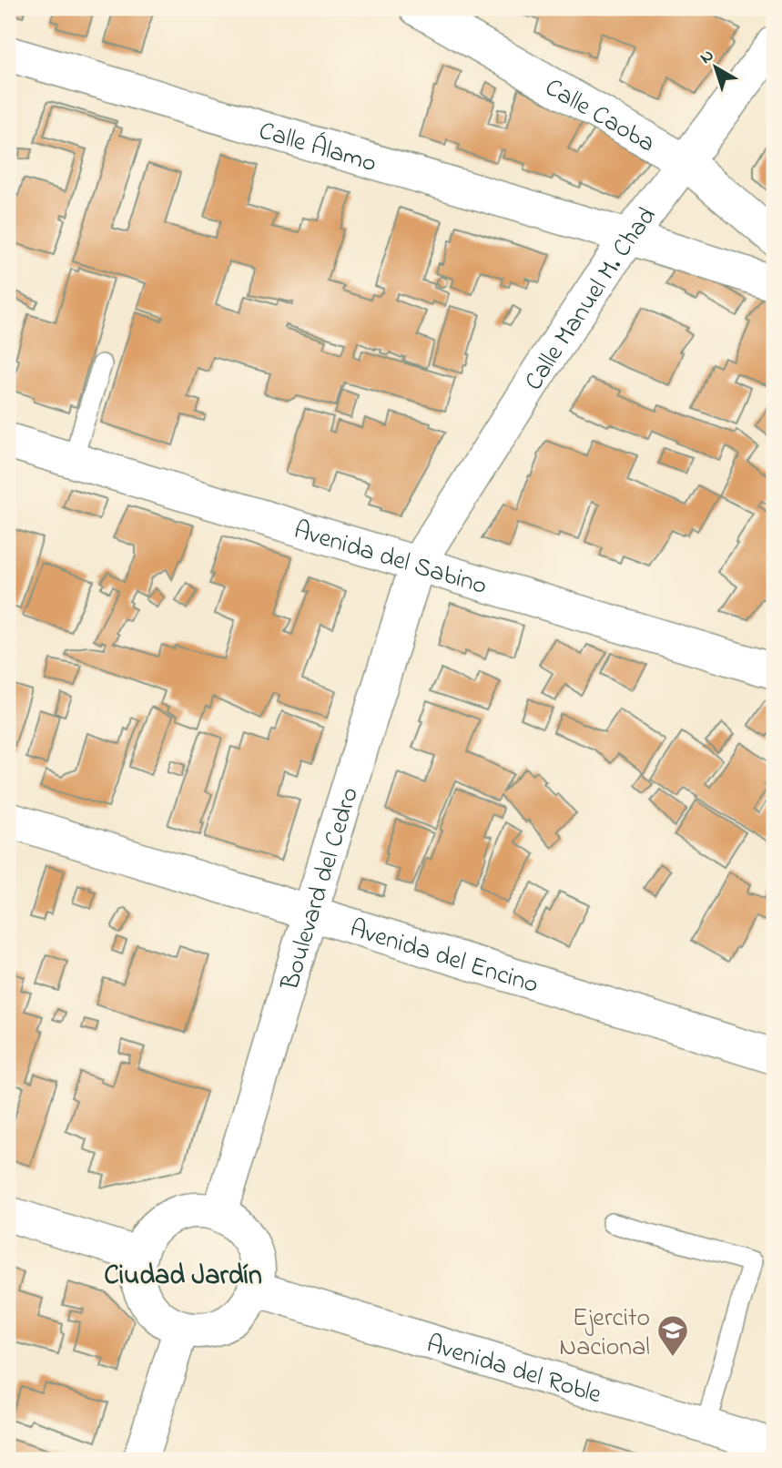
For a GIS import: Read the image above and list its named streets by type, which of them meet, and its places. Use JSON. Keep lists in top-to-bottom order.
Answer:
{
  "streets": {
    "street": [
      "Calle Caoba",
      "Calle Álamo",
      "Calle Manuel M. Chad",
      "Avenida del Sabino",
      "Boulevard del Cedro",
      "Avenida del Encino",
      "Avenida del Roble"
    ]
  },
  "crossings": [
    ["Calle Caoba", "Calle Manuel M. Chad"],
    ["Calle Álamo", "Calle Manuel M. Chad"],
    ["Calle Manuel M. Chad", "Avenida del Sabino"],
    ["Calle Manuel M. Chad", "Boulevard del Cedro"],
    ["Avenida del Sabino", "Boulevard del Cedro"],
    ["Boulevard del Cedro", "Avenida del Encino"],
    ["Boulevard del Cedro", "Avenida del Roble"]
  ],
  "districts": ["Ciudad Jardín"],
  "places": {
    "school or university": ["Ejercito Nacional"]
  },
  "north": "top left"
}
